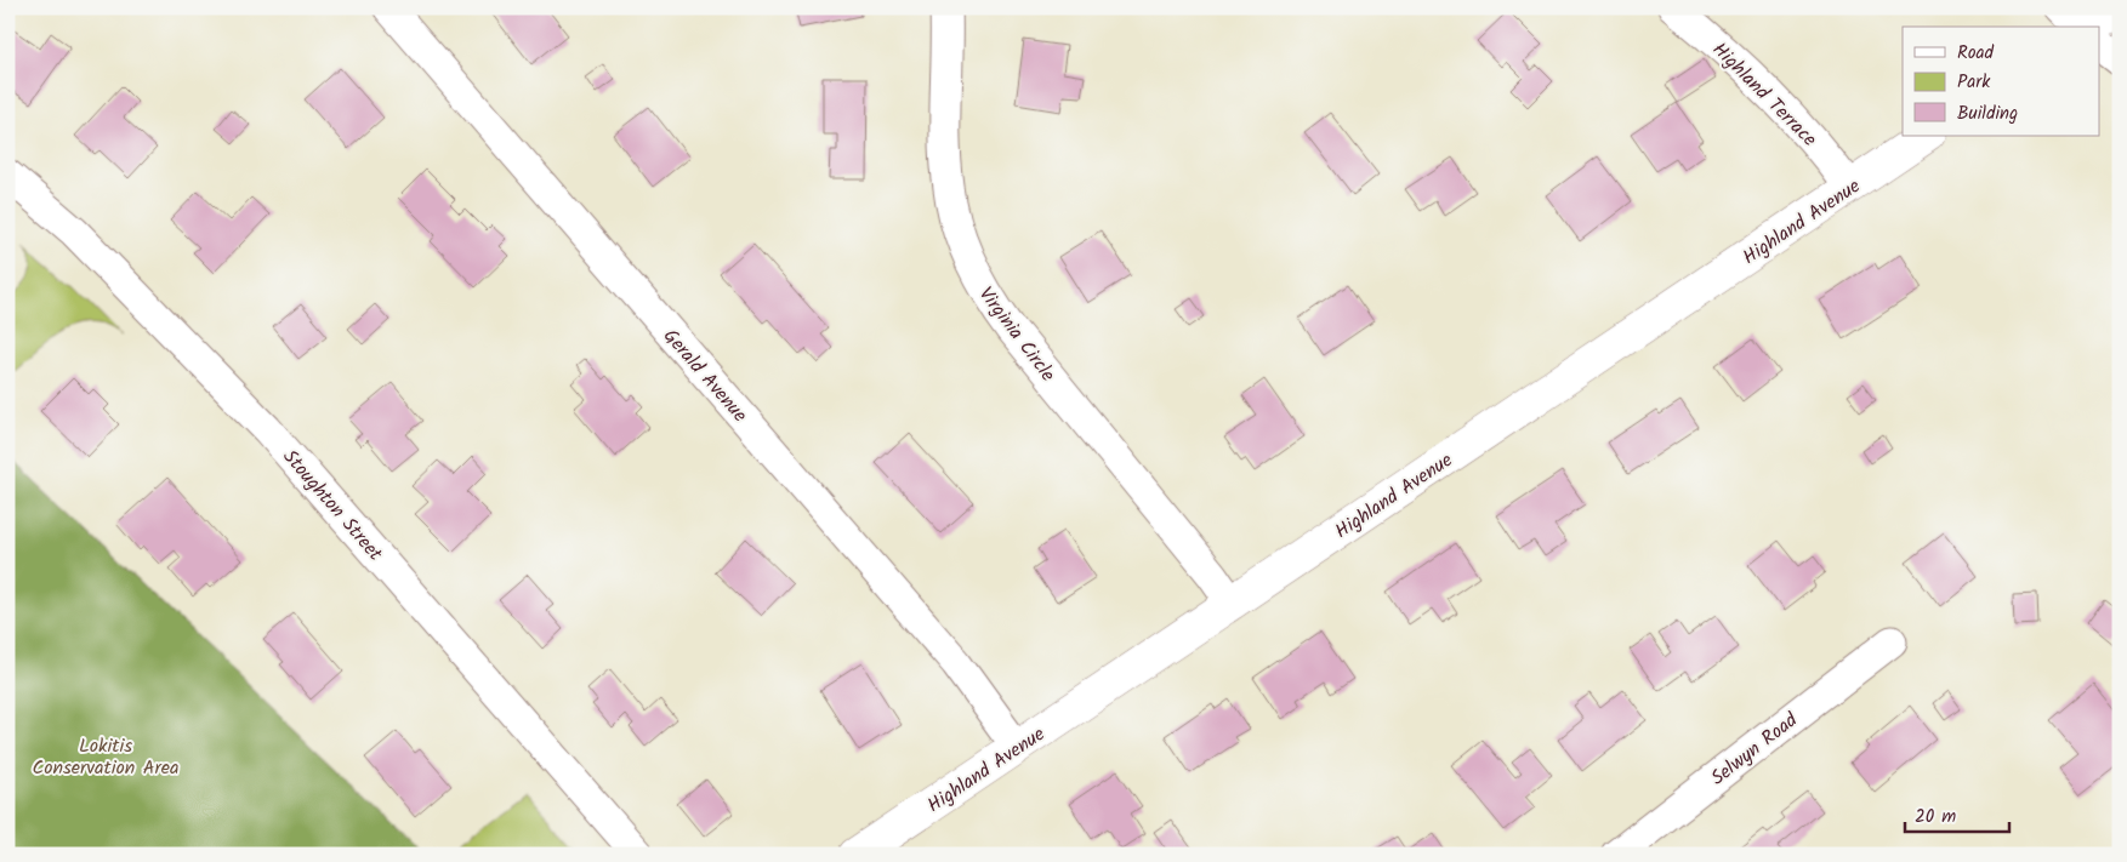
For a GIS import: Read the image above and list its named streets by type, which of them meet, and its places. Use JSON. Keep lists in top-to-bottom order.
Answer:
{
  "streets": {
    "street": [
      "Highland Terrace",
      "Highland Avenue",
      "Virginia Circle",
      "Gerald Avenue",
      "Stoughton Street",
      "Selwyn Road"
    ]
  },
  "crossings": [
    ["Highland Terrace", "Highland Avenue"],
    ["Highland Avenue", "Virginia Circle"],
    ["Highland Avenue", "Gerald Avenue"]
  ],
  "parks": ["Lokitis Conservation Area"],
  "legend": ["Road", "Park", "Building"],
  "scale_bar": "20 m"
}
